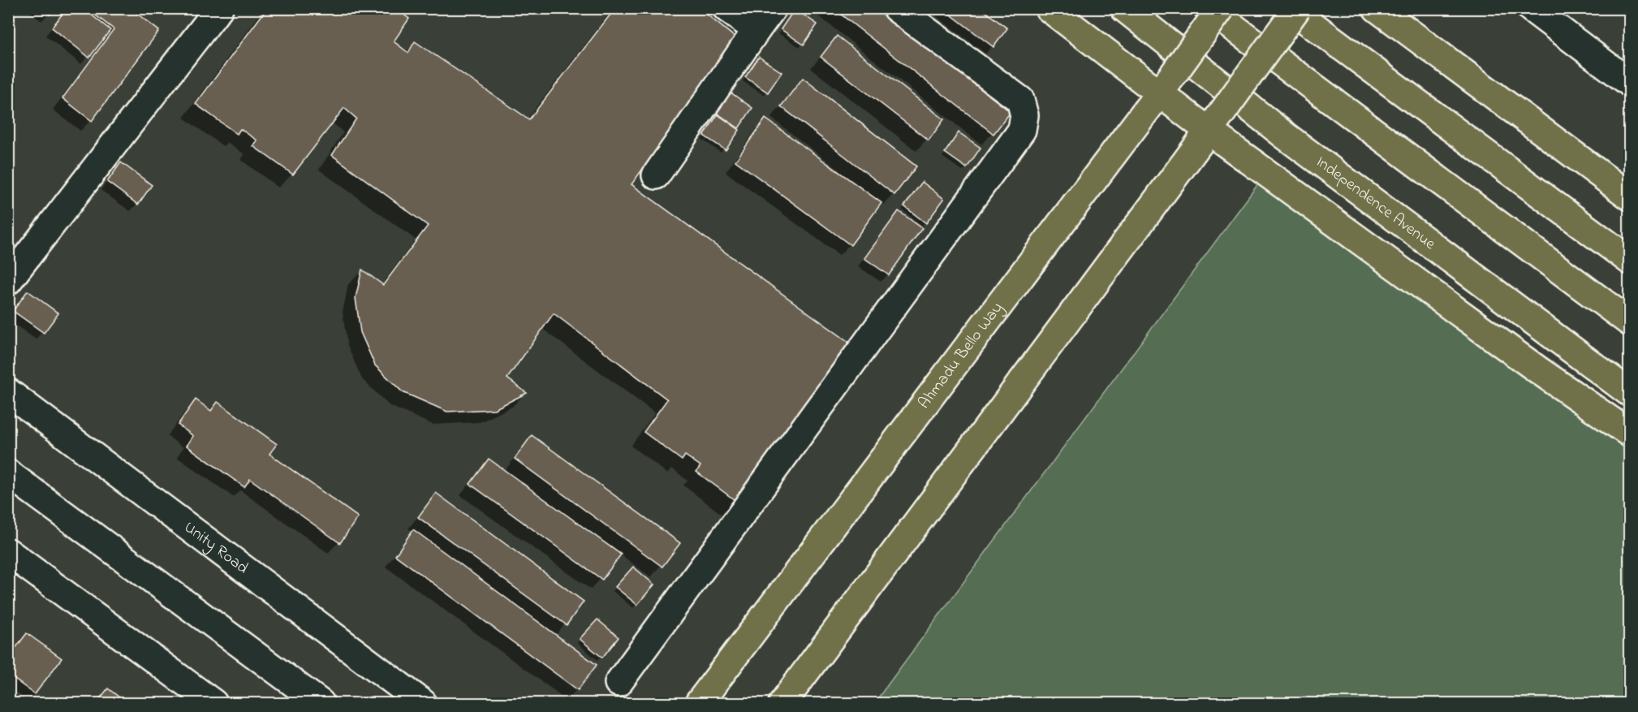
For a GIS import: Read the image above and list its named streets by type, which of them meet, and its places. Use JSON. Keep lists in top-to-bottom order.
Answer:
{
  "streets": {
    "main road": ["Independence Avenue", "Ahmadu Bello Way"],
    "street": ["Unity Road"]
  }
}
